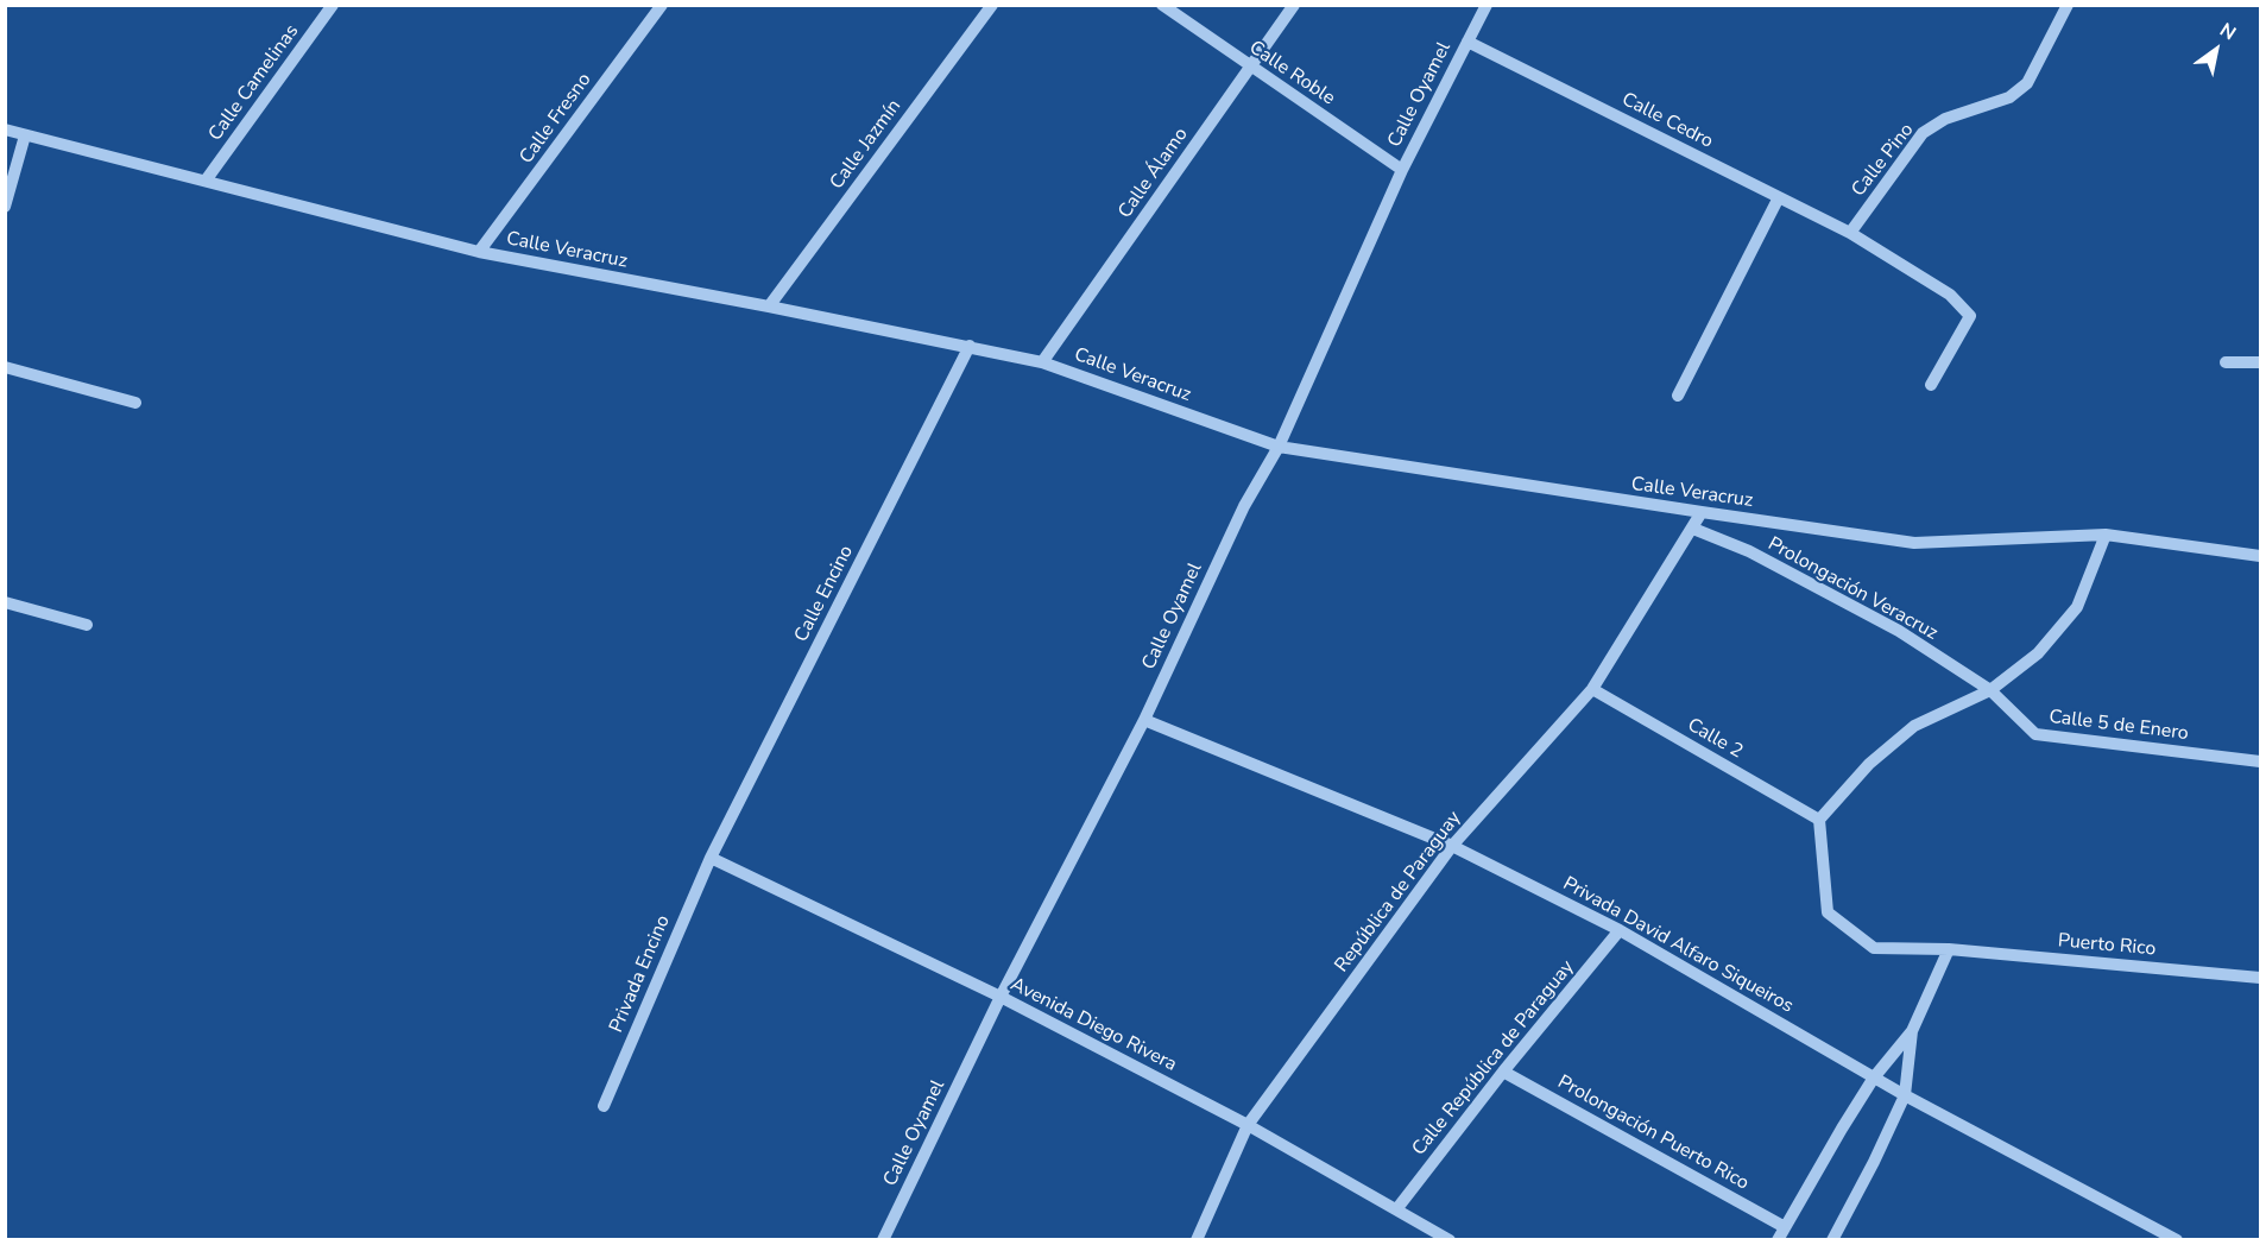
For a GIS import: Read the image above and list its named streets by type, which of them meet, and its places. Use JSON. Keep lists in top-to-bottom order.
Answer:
{
  "streets": {
    "street": [
      "Calle Roble",
      "Calle Camelinas",
      "Calle Oyamel",
      "Calle Fresno",
      "Calle Cedro",
      "Calle Jazmín",
      "Calle Pino",
      "Calle Álamo",
      "Calle Veracruz",
      "Prolongación Veracruz",
      "Calle Encino",
      "Calle 5 de Enero",
      "Calle 2",
      "República de Paraguay",
      "Privada David Alfaro Siqueiros",
      "Puerto Rico",
      "Privada Encino",
      "Avenida Diego Rivera",
      "Calle República de Paraguay",
      "Prolongación Puerto Rico"
    ]
  },
  "crossings": [
    ["Calle Roble", "Calle Oyamel"],
    ["Calle Roble", "Calle Álamo"],
    ["Calle Camelinas", "Calle Veracruz"],
    ["Calle Oyamel", "Calle Cedro"],
    ["Calle Oyamel", "Calle Veracruz"],
    ["Calle Oyamel", "Privada David Alfaro Siqueiros"],
    ["Calle Oyamel", "Avenida Diego Rivera"],
    ["Calle Fresno", "Calle Veracruz"],
    ["Calle Cedro", "Calle Pino"],
    ["Calle Jazmín", "Calle Veracruz"],
    ["Calle Álamo", "Calle Veracruz"],
    ["Calle Veracruz", "Calle Encino"],
    ["Calle Veracruz", "República de Paraguay"],
    ["Prolongación Veracruz", "Calle 5 de Enero"],
    ["Prolongación Veracruz", "República de Paraguay"],
    ["Calle Encino", "Privada Encino"],
    ["Calle Encino", "Avenida Diego Rivera"],
    ["Calle 2", "República de Paraguay"],
    ["Calle 2", "Puerto Rico"],
    ["República de Paraguay", "Privada David Alfaro Siqueiros"],
    ["República de Paraguay", "Avenida Diego Rivera"],
    ["Privada David Alfaro Siqueiros", "Calle República de Paraguay"],
    ["Privada Encino", "Avenida Diego Rivera"],
    ["Avenida Diego Rivera", "Calle República de Paraguay"],
    ["Calle República de Paraguay", "Prolongación Puerto Rico"]
  ],
  "north": "top right"
}
